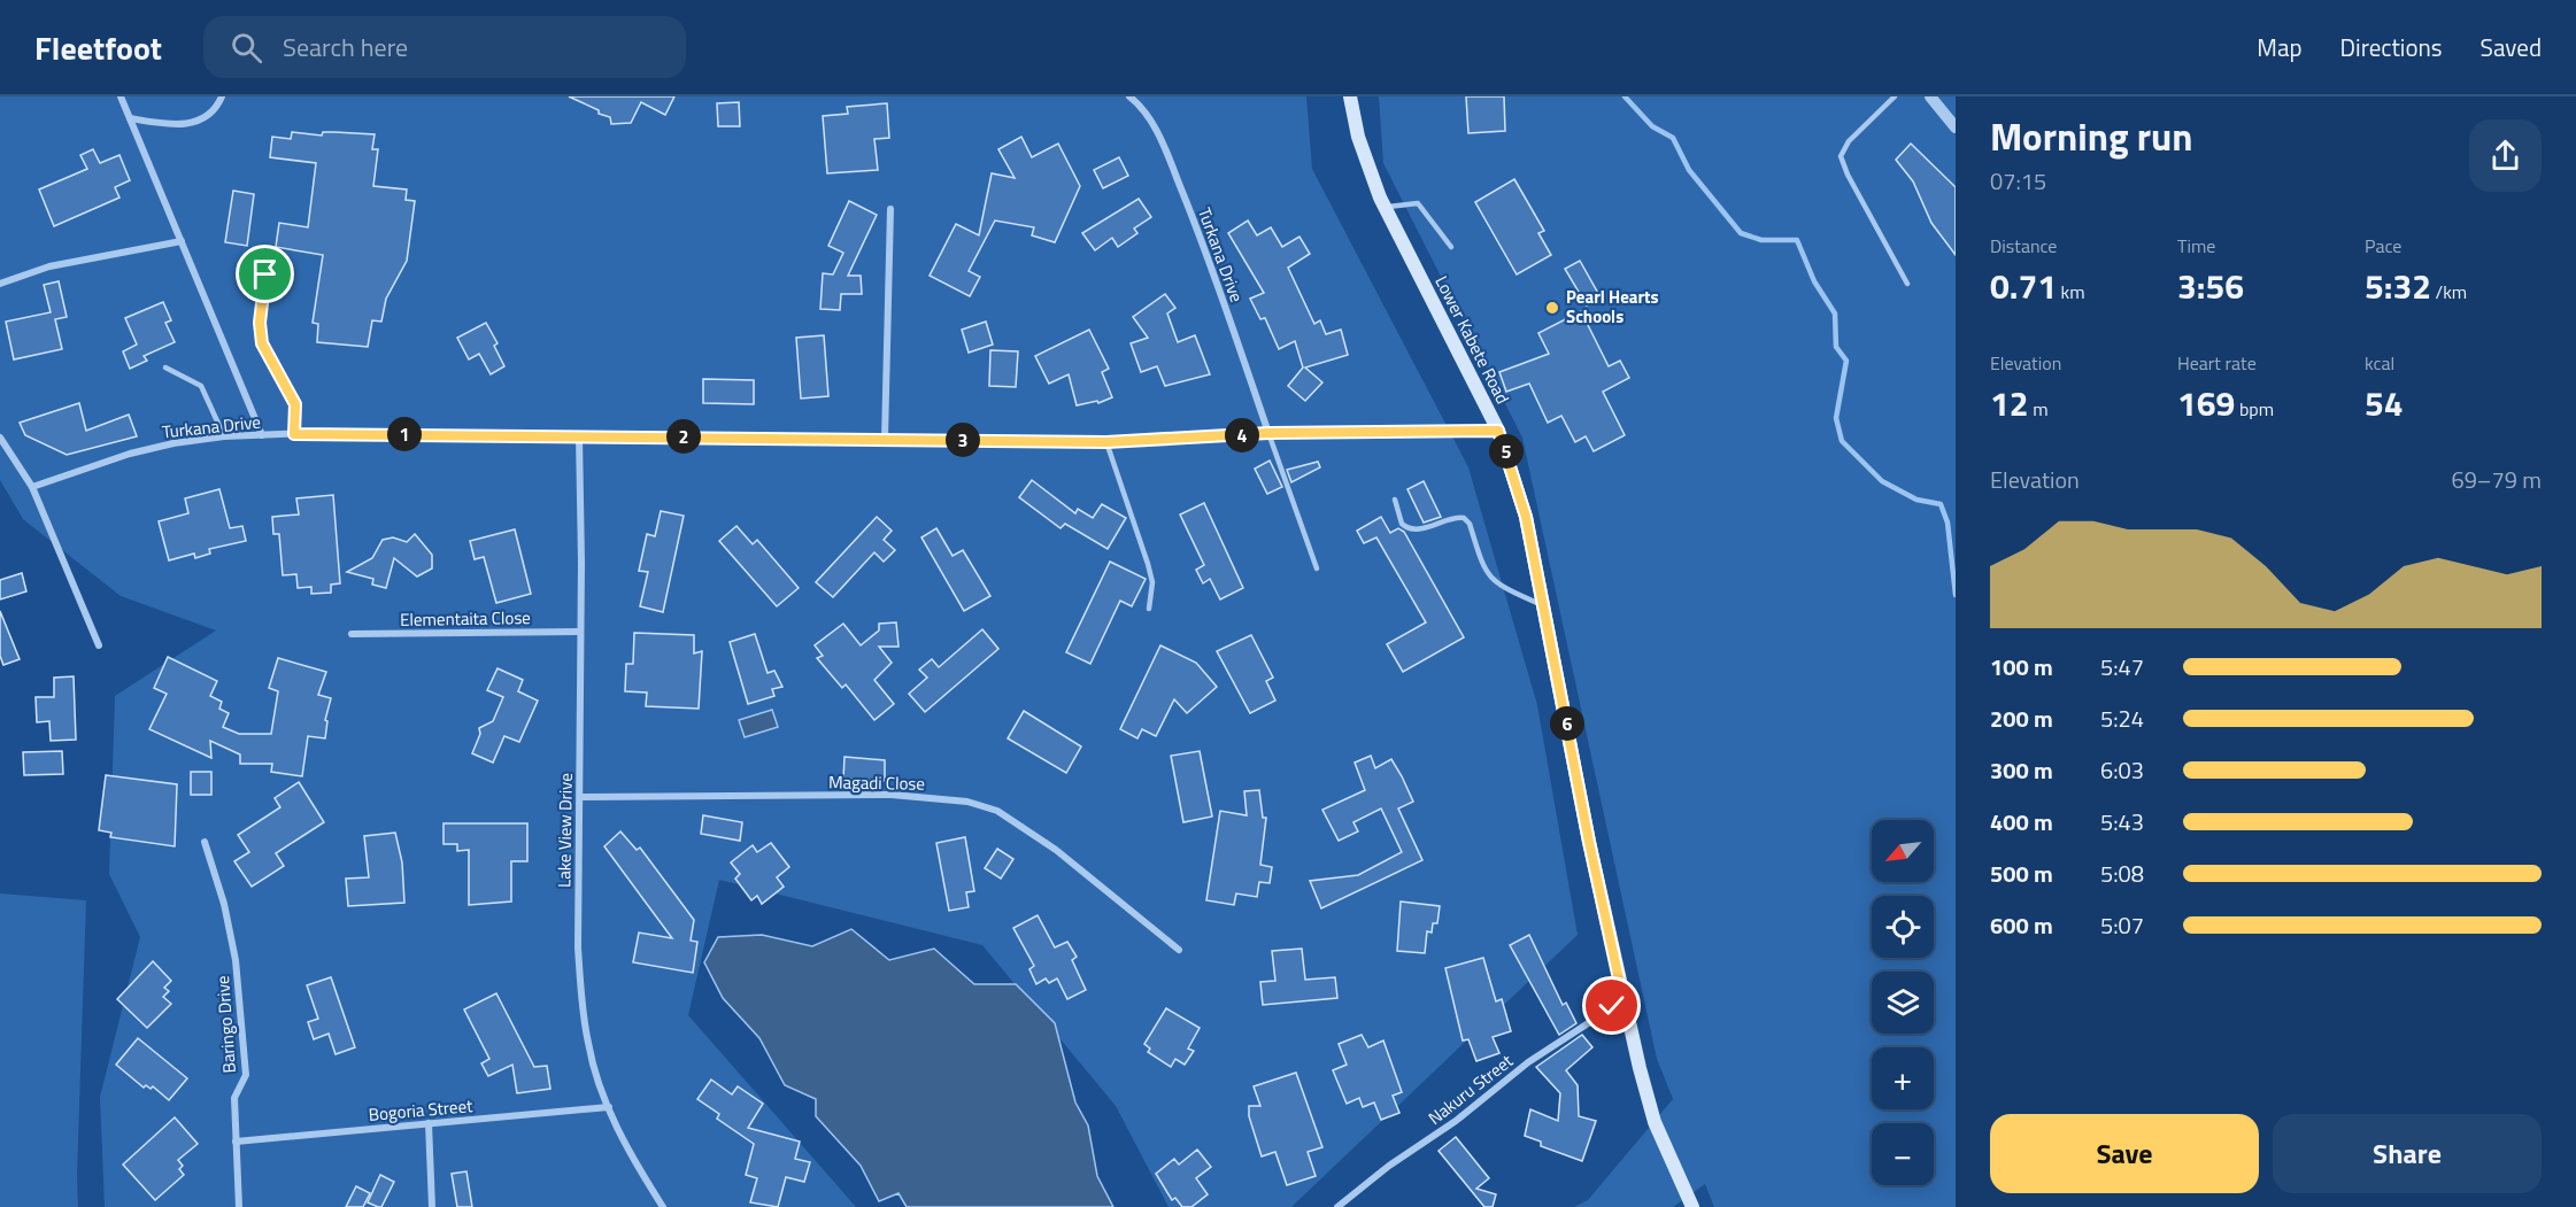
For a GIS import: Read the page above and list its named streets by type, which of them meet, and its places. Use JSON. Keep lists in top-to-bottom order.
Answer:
{
  "streets": {
    "main road": ["Lower Kabete Road"],
    "street": [
      "Turkana Drive",
      "Elementaita Close",
      "Magadi Close",
      "Lake View Drive",
      "Baringo Drive",
      "Nakuru Street",
      "Bogoria Street"
    ]
  },
  "crossings": [
    ["Turkana Drive", "Lower Kabete Road"],
    ["Turkana Drive", "Lake View Drive"],
    ["Lower Kabete Road", "Nakuru Street"],
    ["Elementaita Close", "Lake View Drive"],
    ["Magadi Close", "Lake View Drive"],
    ["Lake View Drive", "Bogoria Street"],
    ["Baringo Drive", "Bogoria Street"]
  ],
  "places": ["Pearl Hearts Schools"],
  "north": "bottom left",
  "page": {
    "header": "Fleetfoot",
    "search": "Search here",
    "nav": ["Map", "Directions", "Saved"],
    "heading": ["Morning run", "07:15"],
    "stats": [
      ["Distance", "0.71 km"],
      ["Time", "3:56"],
      ["Pace", "5:32 /km"],
      ["Elevation", "12 m"],
      ["Heart rate", "169 bpm"],
      ["kcal", "54"]
    ],
    "pins": [
      "1",
      "4",
      "2",
      "3",
      "5",
      "6"
    ],
    "chart": ["Elevation", "69–79 m"],
    "list": [
      {
        "name": "100 m",
        "note": "5:47"
      },
      {
        "name": "200 m",
        "note": "5:24"
      },
      {
        "name": "300 m",
        "note": "6:03"
      },
      {
        "name": "400 m",
        "note": "5:43"
      },
      {
        "name": "500 m",
        "note": "5:08"
      },
      {
        "name": "600 m",
        "note": "5:07"
      }
    ],
    "map_buttons": ["+", "−"],
    "buttons": ["Save", "Share"]
  }
}
